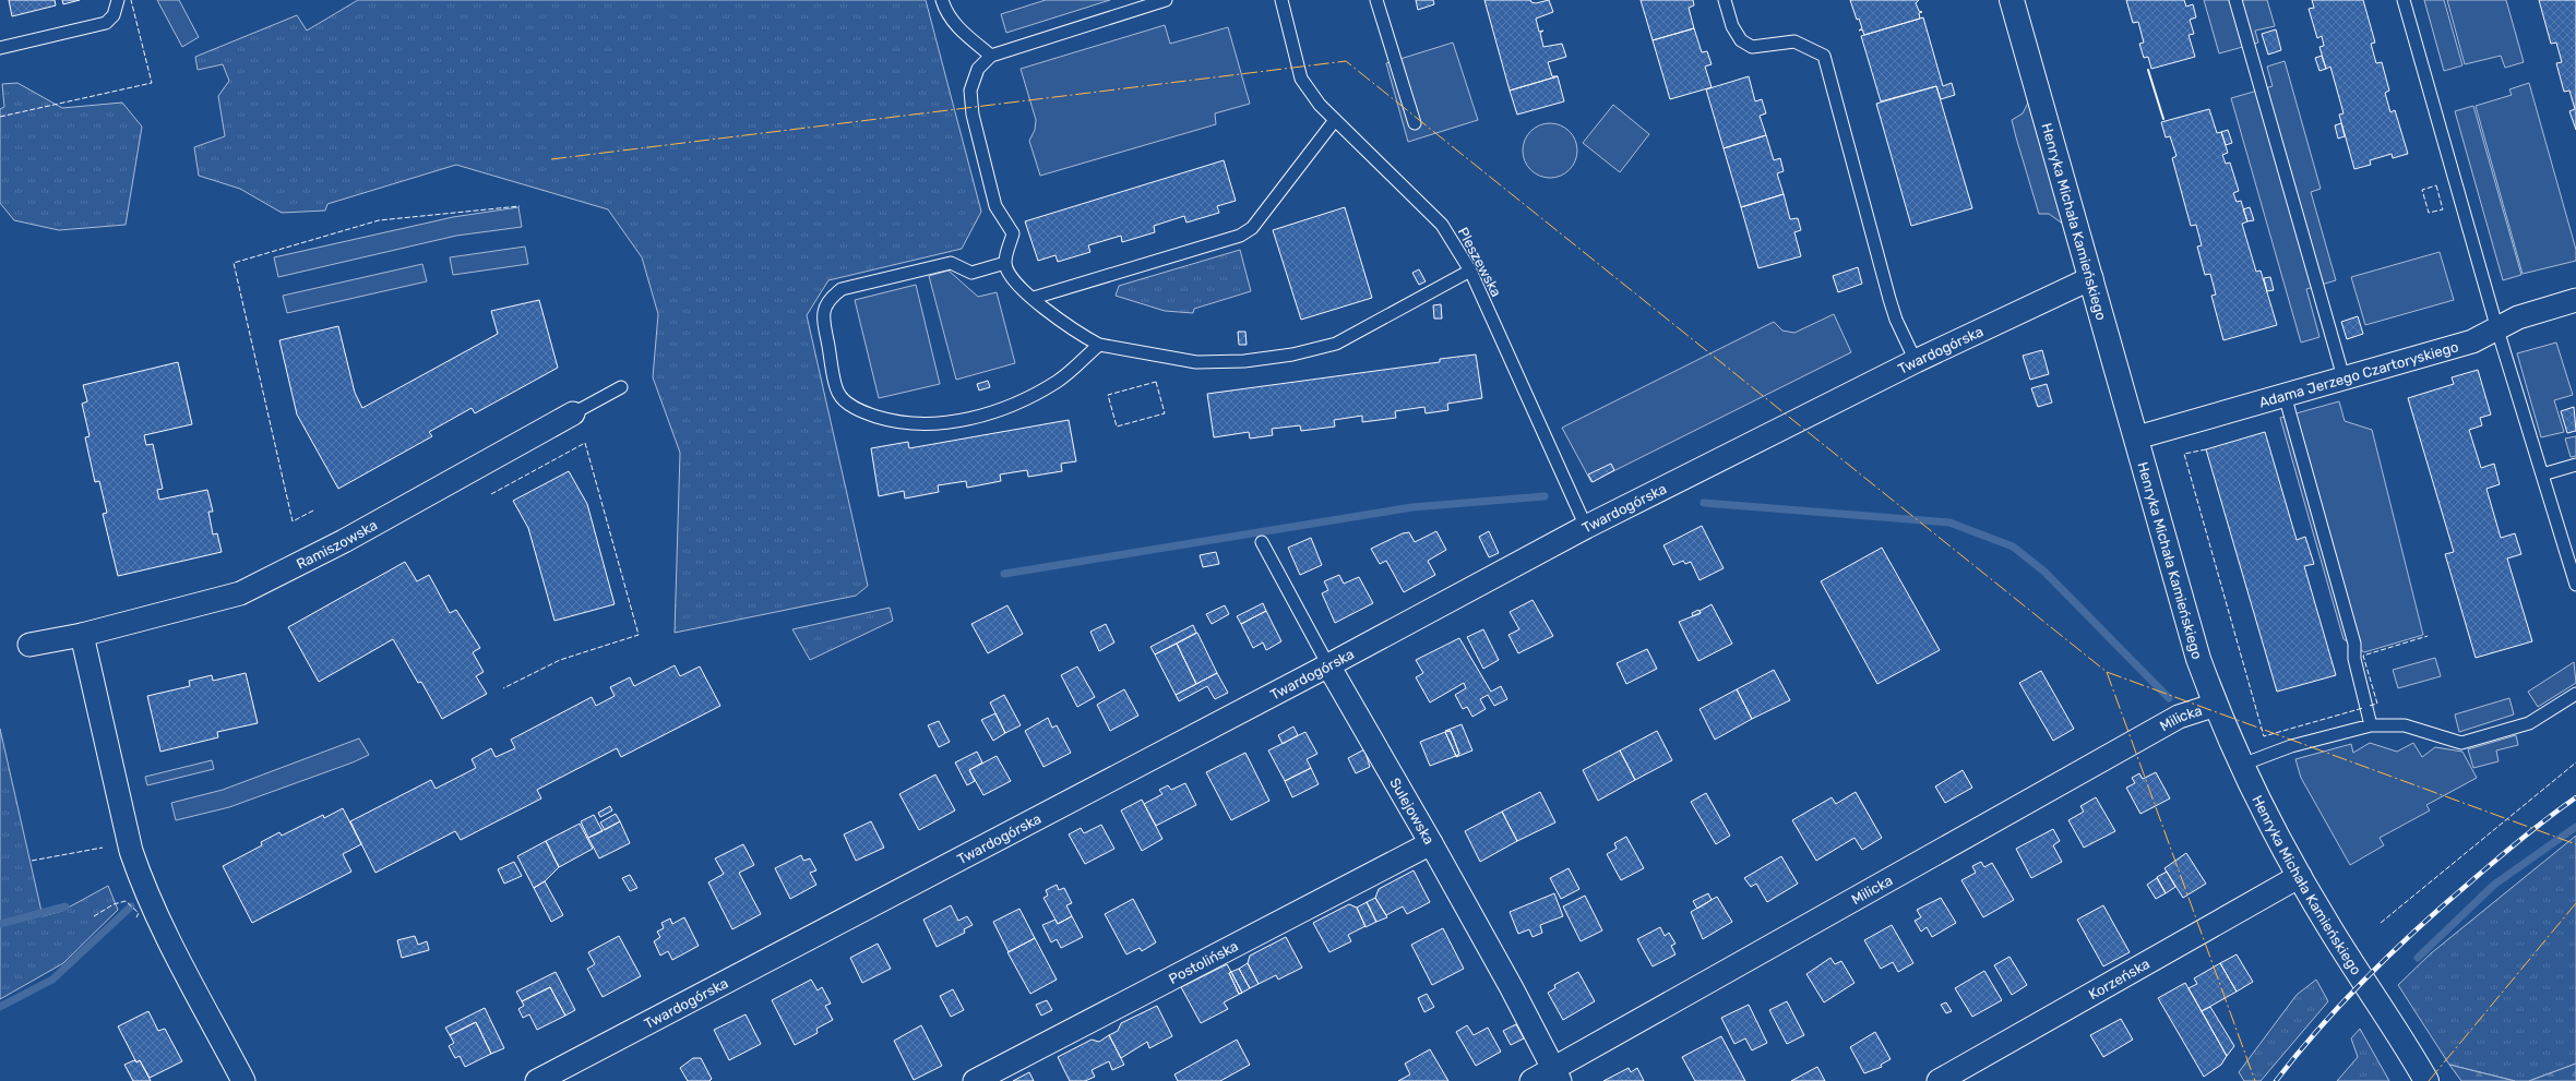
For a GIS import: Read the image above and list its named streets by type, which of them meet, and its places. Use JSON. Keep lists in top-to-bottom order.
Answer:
{
  "streets": {
    "street": [
      "Henryka Michała Kamieńskiego",
      "Twardogórska",
      "Adama Jerzego Czartoryskiego",
      "Ramiszowska",
      "Milicka",
      "Sulejowska",
      "Postolińska",
      "Korzeńska"
    ],
    "lane": ["Pleszewska"]
  },
  "crossings": [
    ["Henryka Michała Kamieńskiego", "Twardogórska"],
    ["Henryka Michała Kamieńskiego", "Adama Jerzego Czartoryskiego"],
    ["Henryka Michała Kamieńskiego", "Milicka"],
    ["Henryka Michała Kamieńskiego", "Korzeńska"],
    ["Pleszewska", "Twardogórska"],
    ["Twardogórska", "Sulejowska"],
    ["Milicka", "Sulejowska"],
    ["Sulejowska", "Postolińska"]
  ]
}
